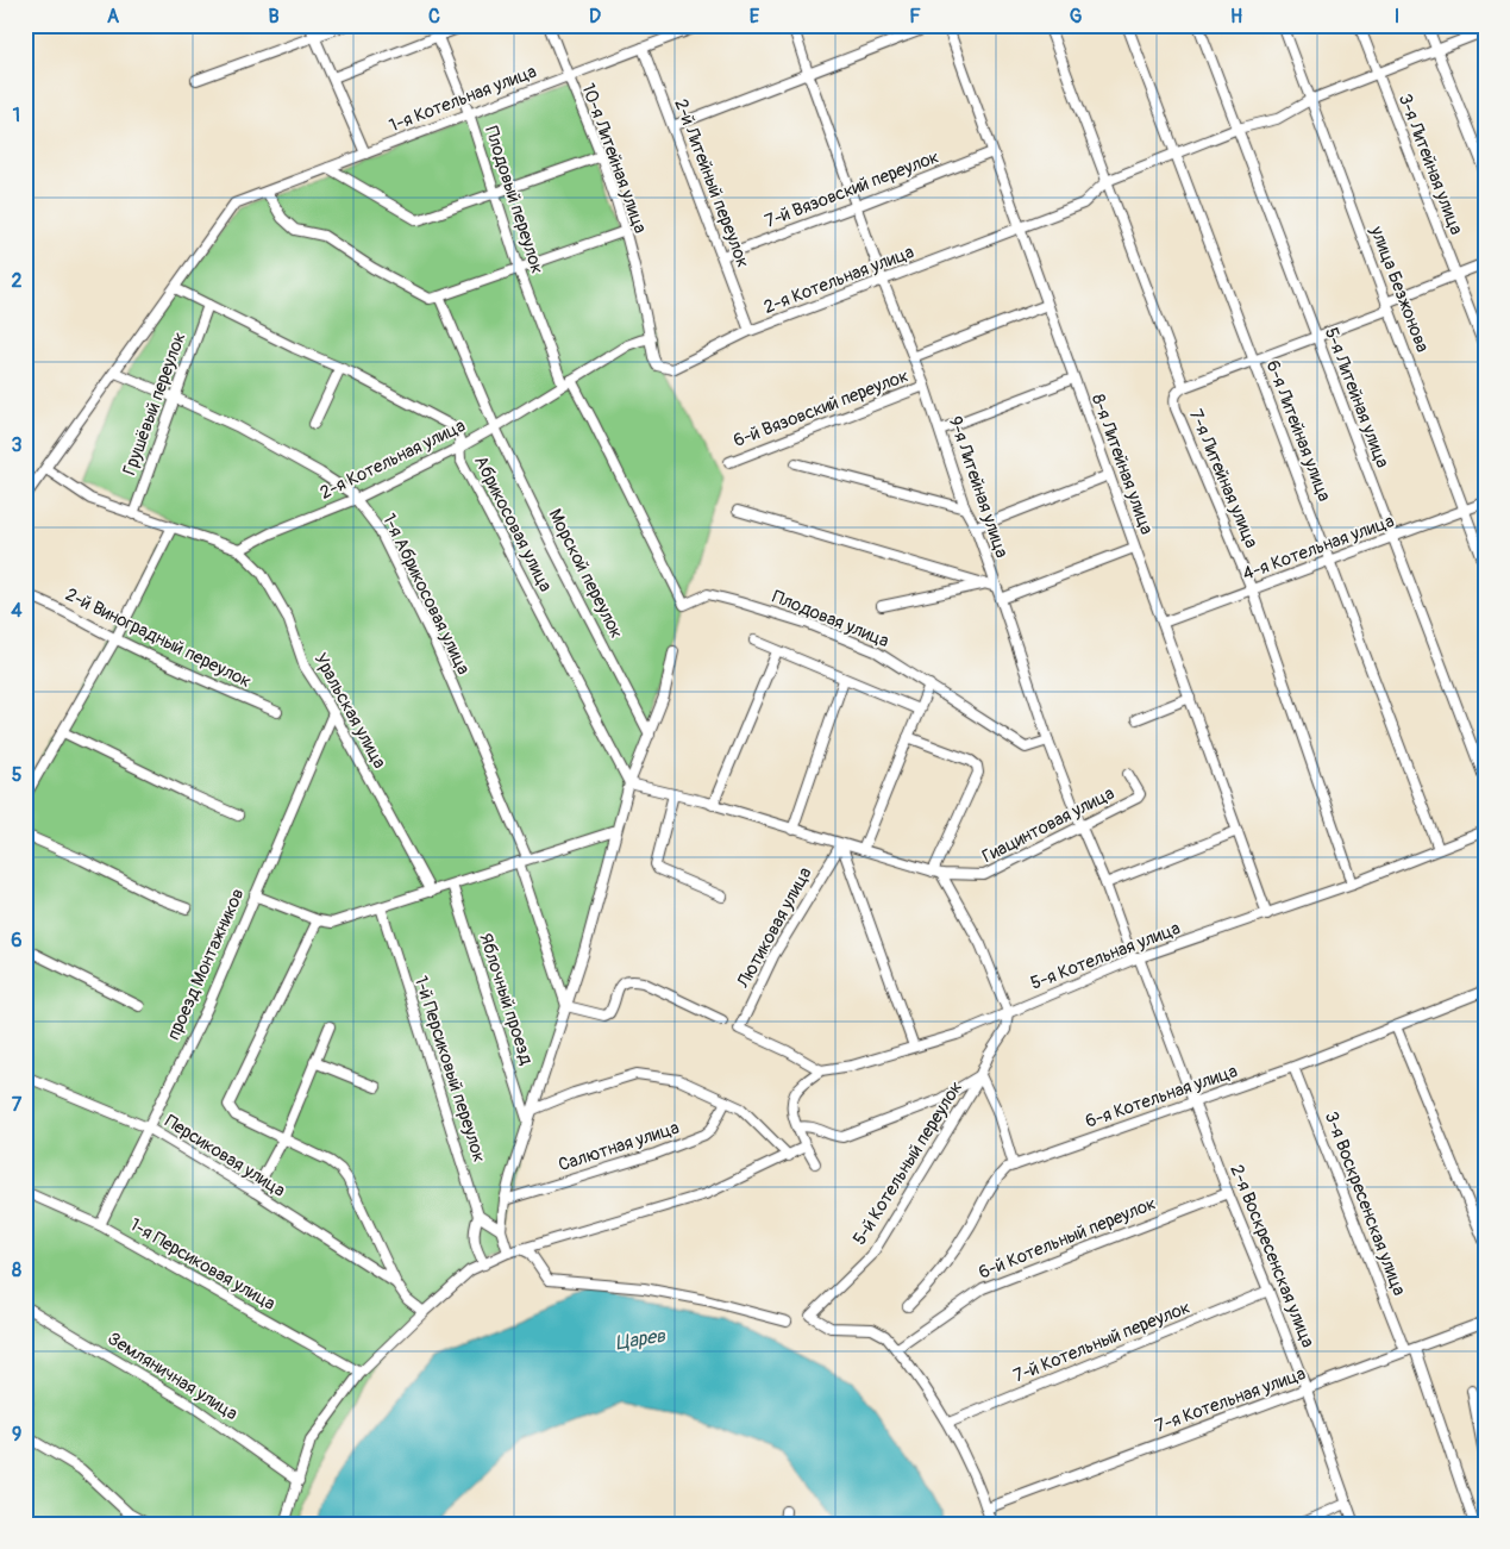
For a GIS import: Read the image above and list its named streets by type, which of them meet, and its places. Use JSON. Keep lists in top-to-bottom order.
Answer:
{
  "streets": {
    "street": [
      "1-я Котельная улица",
      "10-я Литейная улица",
      "3-я Литейная улица",
      "2-й Литейный переулок",
      "7-й Вязовский переулок",
      "Плодовый переулок",
      "2-я Котельная улица",
      "улица Безжонова",
      "5-я Литейная улица",
      "Грушёвый переулок",
      "6-й Вязовский переулок",
      "6-я Литейная улица",
      "8-я Литейная улица",
      "7-я Литейная улица",
      "9-я Литейная улица",
      "Абрикосовая улица",
      "4-я Котельная улица",
      "Морской переулок",
      "1-я Абрикосовая улица",
      "Плодовая улица",
      "2-й Виноградный переулок",
      "Уральская улица",
      "Гиацинтовая улица",
      "Лютиковая улица",
      "5-я Котельная улица",
      "проезд Монтажников",
      "Яблочный проезд",
      "1-й Персиковый переулок",
      "6-я Котельная улица",
      "Салютная улица",
      "Персиковая улица",
      "5-й Котельный переулок",
      "3-я Воскресенская улица",
      "6-й Котельный переулок",
      "2-я Воскресенская улица",
      "1-я Персиковая улица",
      "7-й Котельный переулок",
      "Земляничная улица",
      "7-я Котельная улица"
    ]
  },
  "crossings": [
    ["1-я Котельная улица", "10-я Литейная улица"],
    ["1-я Котельная улица", "2-й Литейный переулок"],
    ["1-я Котельная улица", "Плодовый переулок"],
    ["1-я Котельная улица", "Абрикосовая улица"],
    ["10-я Литейная улица", "2-я Котельная улица"],
    ["3-я Литейная улица", "2-я Котельная улица"],
    ["2-й Литейный переулок", "7-й Вязовский переулок"],
    ["2-й Литейный переулок", "2-я Котельная улица"],
    ["7-й Вязовский переулок", "8-я Литейная улица"],
    ["7-й Вязовский переулок", "9-я Литейная улица"],
    ["Плодовый переулок", "2-я Котельная улица"],
    ["Плодовый переулок", "Плодовая улица"],
    ["2-я Котельная улица", "улица Безжонова"],
    ["2-я Котельная улица", "5-я Литейная улица"],
    ["2-я Котельная улица", "6-я Литейная улица"],
    ["2-я Котельная улица", "8-я Литейная улица"],
    ["2-я Котельная улица", "7-я Литейная улица"],
    ["2-я Котельная улица", "9-я Литейная улица"],
    ["2-я Котельная улица", "Абрикосовая улица"],
    ["2-я Котельная улица", "Морской переулок"],
    ["2-я Котельная улица", "1-я Абрикосовая улица"],
    ["2-я Котельная улица", "Уральская улица"],
    ["улица Безжонова", "4-я Котельная улица"],
    ["5-я Литейная улица", "4-я Котельная улица"],
    ["Грушёвый переулок", "Абрикосовая улица"],
    ["Грушёвый переулок", "1-я Абрикосовая улица"],
    ["6-й Вязовский переулок", "8-я Литейная улица"],
    ["6-й Вязовский переулок", "9-я Литейная улица"],
    ["6-я Литейная улица", "4-я Котельная улица"],
    ["6-я Литейная улица", "5-я Котельная улица"],
    ["8-я Литейная улица", "4-я Котельная улица"],
    ["8-я Литейная улица", "5-я Котельная улица"],
    ["7-я Литейная улица", "4-я Котельная улица"],
    ["7-я Литейная улица", "5-я Котельная улица"],
    ["9-я Литейная улица", "Плодовая улица"],
    ["9-я Литейная улица", "Гиацинтовая улица"],
    ["9-я Литейная улица", "5-я Котельная улица"],
    ["9-я Литейная улица", "2-я Воскресенская улица"],
    ["Абрикосовая улица", "Гиацинтовая улица"],
    ["Уральская улица", "проезд Монтажников"],
    ["Гиацинтовая улица", "Лютиковая улица"],
    ["Лютиковая улица", "5-я Котельная улица"],
    ["5-я Котельная улица", "5-й Котельный переулок"],
    ["5-я Котельная улица", "2-я Воскресенская улица"],
    ["проезд Монтажников", "Персиковая улица"],
    ["проезд Монтажников", "1-я Персиковая улица"],
    ["6-я Котельная улица", "3-я Воскресенская улица"],
    ["6-я Котельная улица", "2-я Воскресенская улица"],
    ["5-й Котельный переулок", "6-й Котельный переулок"],
    ["3-я Воскресенская улица", "7-я Котельная улица"],
    ["6-й Котельный переулок", "2-я Воскресенская улица"],
    ["2-я Воскресенская улица", "7-й Котельный переулок"],
    ["2-я Воскресенская улица", "7-я Котельная улица"]
  ],
  "water": ["Царев"],
  "grid": {
    "columns": [
      "A",
      "B",
      "C",
      "D",
      "E",
      "F",
      "G",
      "H",
      "I"
    ],
    "rows": [
      "1",
      "2",
      "3",
      "4",
      "5",
      "6",
      "7",
      "8",
      "9"
    ]
  }
}
